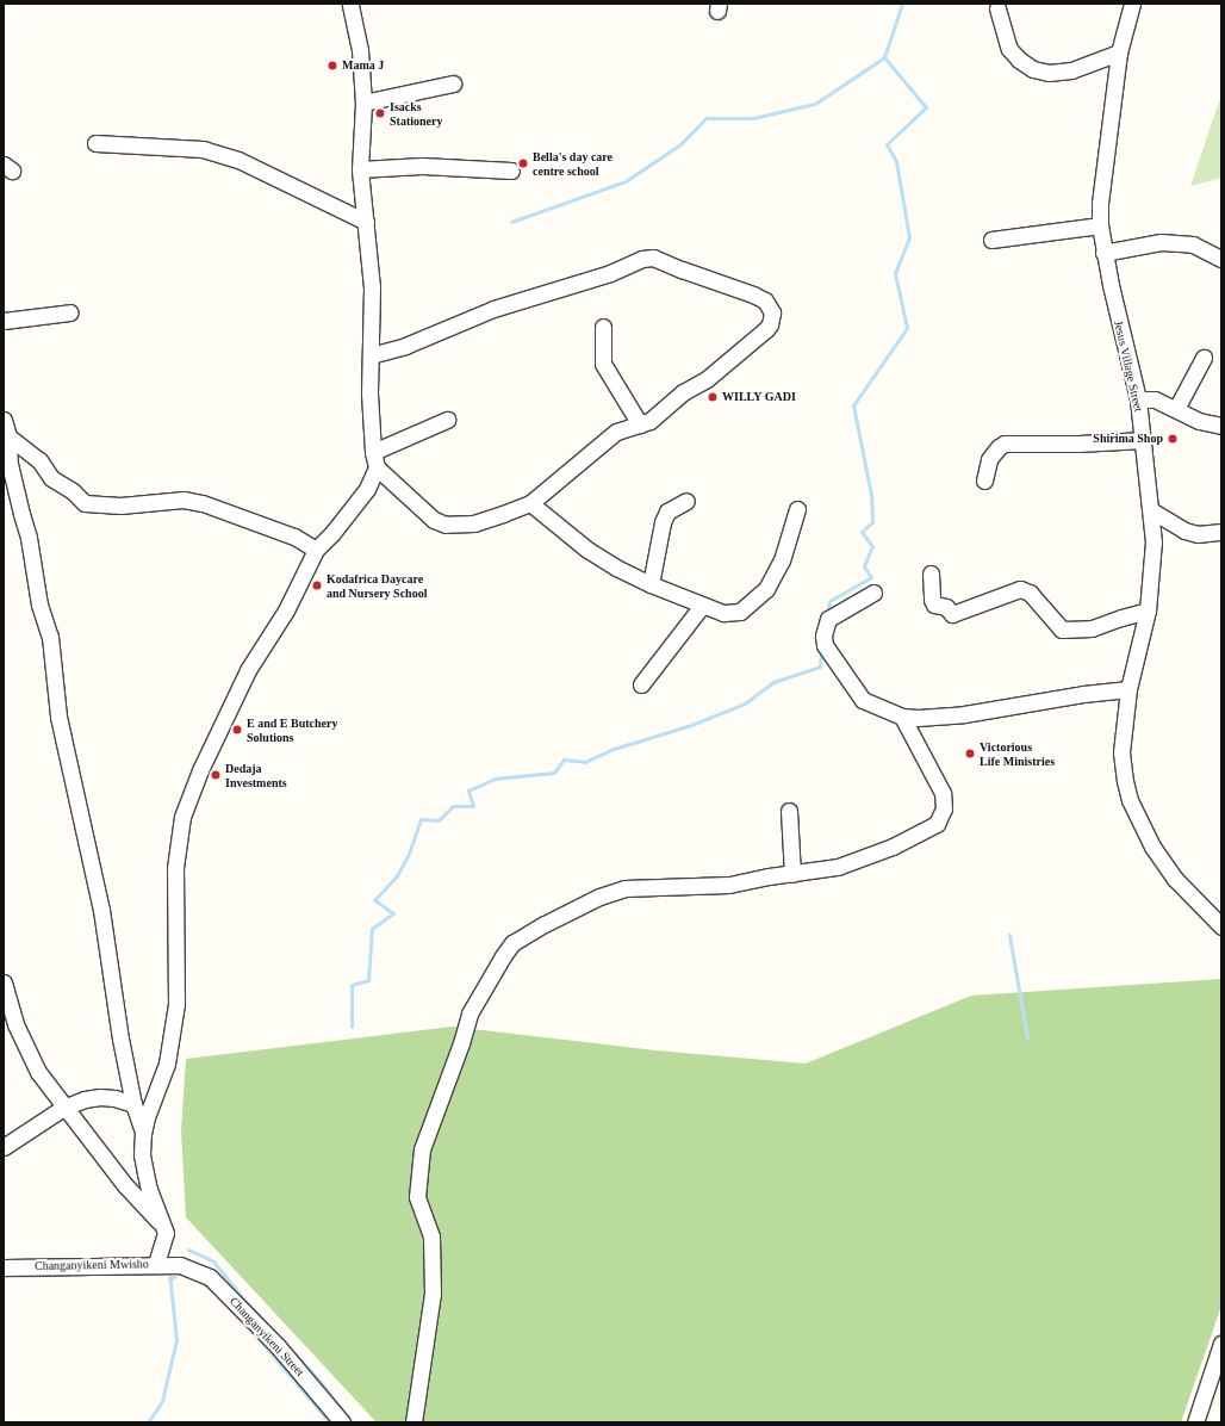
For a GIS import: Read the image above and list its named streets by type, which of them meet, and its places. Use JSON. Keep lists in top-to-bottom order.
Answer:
{
  "streets": {
    "street": ["Jesus Village Street", "Changanyikeni Mwisho", "Changanyikeni Street"]
  },
  "crossings": [
    ["Changanyikeni Mwisho", "Changanyikeni Street"]
  ],
  "places": [
    "Mama J",
    "Isacks Stationery",
    "Bella's day care centre school",
    "WILLY GADI",
    "Shirima Shop",
    "Kodafrica Daycare and Nursery School",
    "E and E Butchery Solutions",
    "Victorious Life Ministries",
    "Dedaja Investments"
  ]
}
